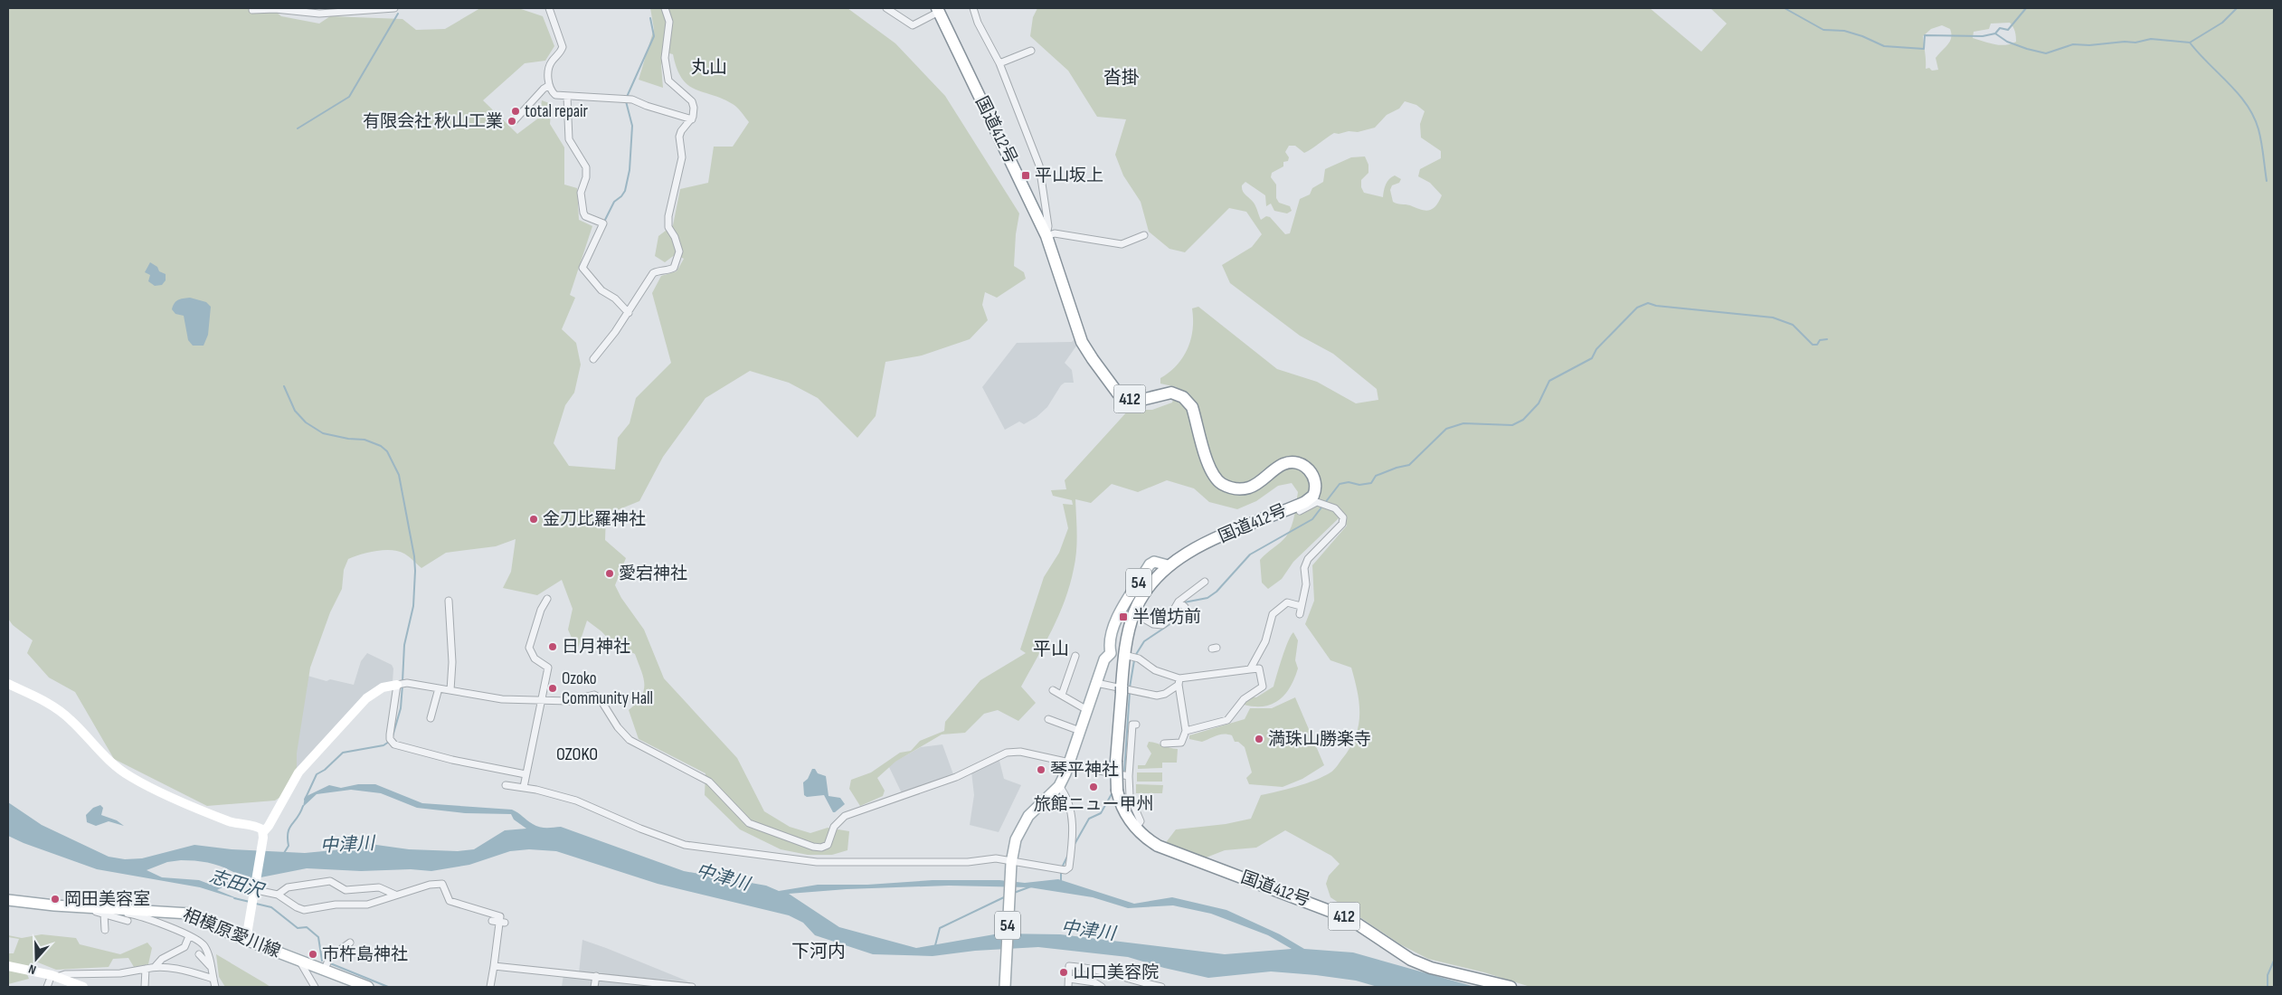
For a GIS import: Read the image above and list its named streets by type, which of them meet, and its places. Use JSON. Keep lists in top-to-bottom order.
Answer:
{
  "streets": {
    "highway": ["国道412号", "412"],
    "main road": ["54", "相模原愛川線"]
  },
  "crossings": [
    ["国道412号", "54"]
  ],
  "districts": [
    "丸山",
    "沓掛",
    "平山",
    "OZOKO",
    "下河内"
  ],
  "water": ["中津川", "志田沢"],
  "places": {
    "other": [
      "total repair",
      "有限会社 秋山工業",
      "金刀比羅神社",
      "愛宕神社",
      "日月神社",
      "Ozoko Community Hall",
      "満珠山勝楽寺",
      "琴平神社",
      "旅館ニュー甲州",
      "岡田美容室",
      "市杵島神社",
      "山口美容院"
    ],
    "transit": ["平山坂上", "半僧坊前"]
  },
  "north": "bottom"
}
